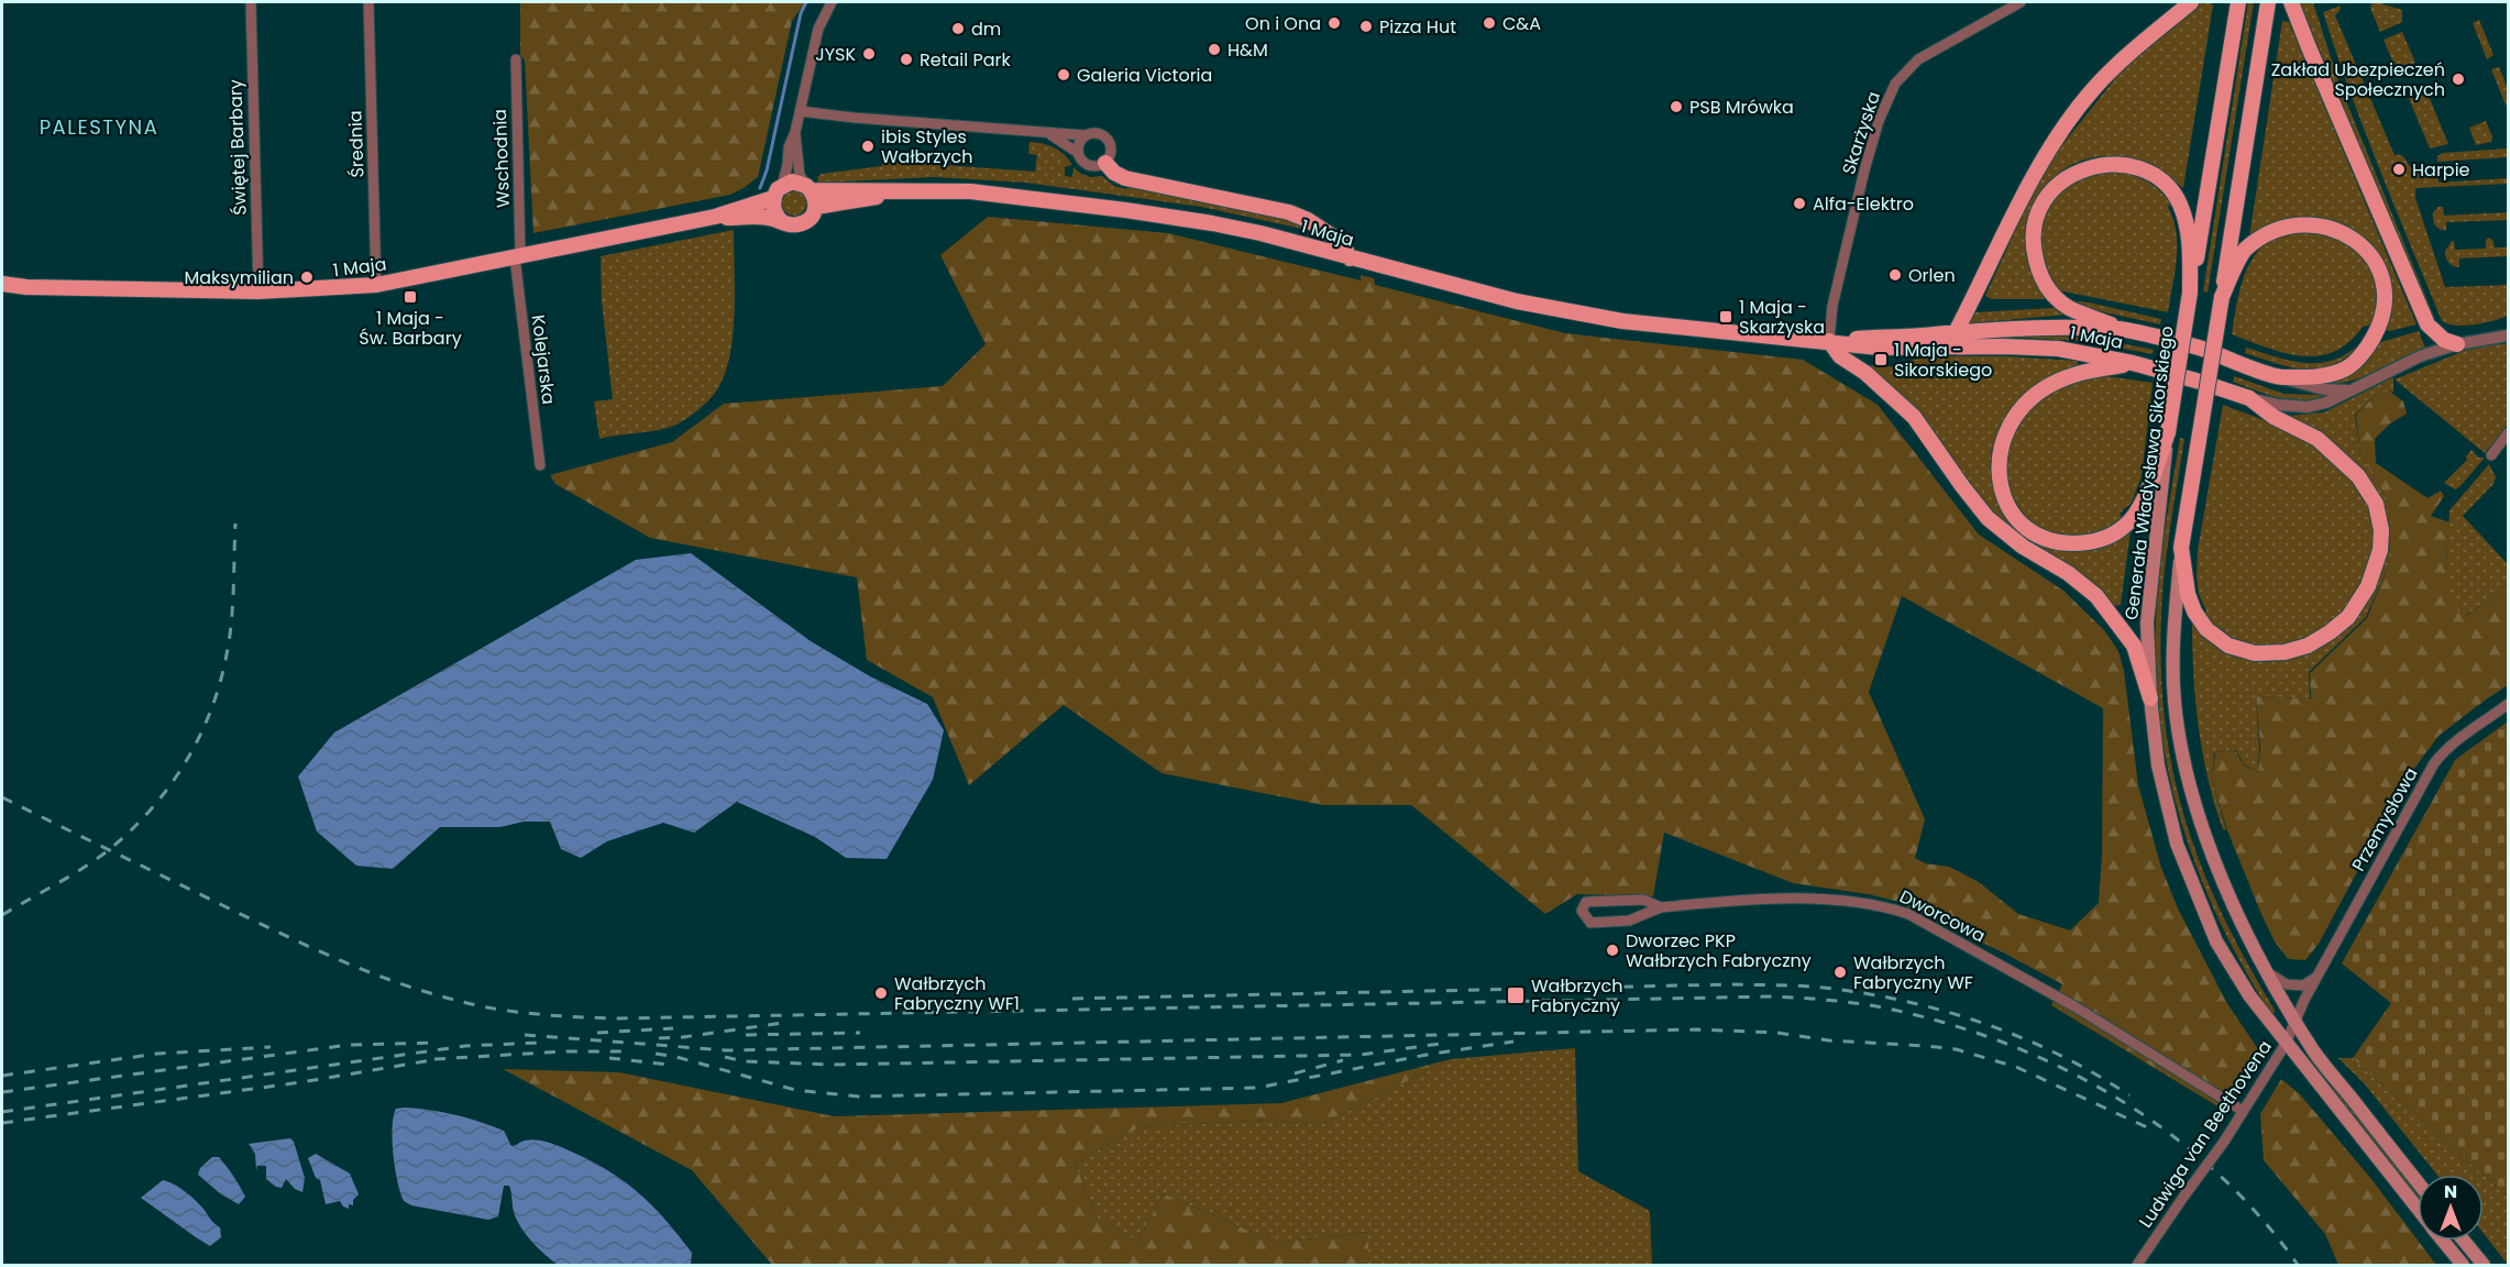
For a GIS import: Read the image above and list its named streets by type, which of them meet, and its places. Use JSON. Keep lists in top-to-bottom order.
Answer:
{
  "streets": {
    "main road": ["1 Maja", "Generała Władysława Sikorskiego"],
    "street": [
      "Skarżyska",
      "Średnia",
      "Świętej Barbary",
      "Wschodnia",
      "Kolejarska",
      "Przemysłowa",
      "Dworcowa",
      "Ludwiga van Beethovena"
    ]
  },
  "crossings": [
    ["Skarżyska", "1 Maja"],
    ["Średnia", "1 Maja"],
    ["Świętej Barbary", "1 Maja"],
    ["Wschodnia", "1 Maja"],
    ["Wschodnia", "Kolejarska"],
    ["1 Maja", "Kolejarska"],
    ["Generała Władysława Sikorskiego", "Ludwiga van Beethovena"],
    ["Przemysłowa", "Ludwiga van Beethovena"],
    ["Dworcowa", "Ludwiga van Beethovena"]
  ],
  "districts": ["PALESTYNA"],
  "places": {
    "other": [
      "On i Ona",
      "C&A",
      "Pizza Hut",
      "dm",
      "H&M",
      "JYSK",
      "Retail Park",
      "Galeria Victoria",
      "Zakład Ubezpieczeń Społecznych",
      "PSB Mrówka",
      "ibis Styles Wałbrzych",
      "Harpie",
      "Alfa-Elektro",
      "Orlen",
      "Maksymilian",
      "Dworzec PKP Wałbrzych Fabryczny",
      "Wałbrzych Fabryczny WF",
      "Wałbrzych Fabryczny WF1"
    ],
    "transit": [
      "1 Maja - Św. Barbary",
      "1 Maja - Skarżyska",
      "1 Maja - Sikorskiego",
      "Wałbrzych Fabryczny"
    ]
  },
  "north": "top"
}
